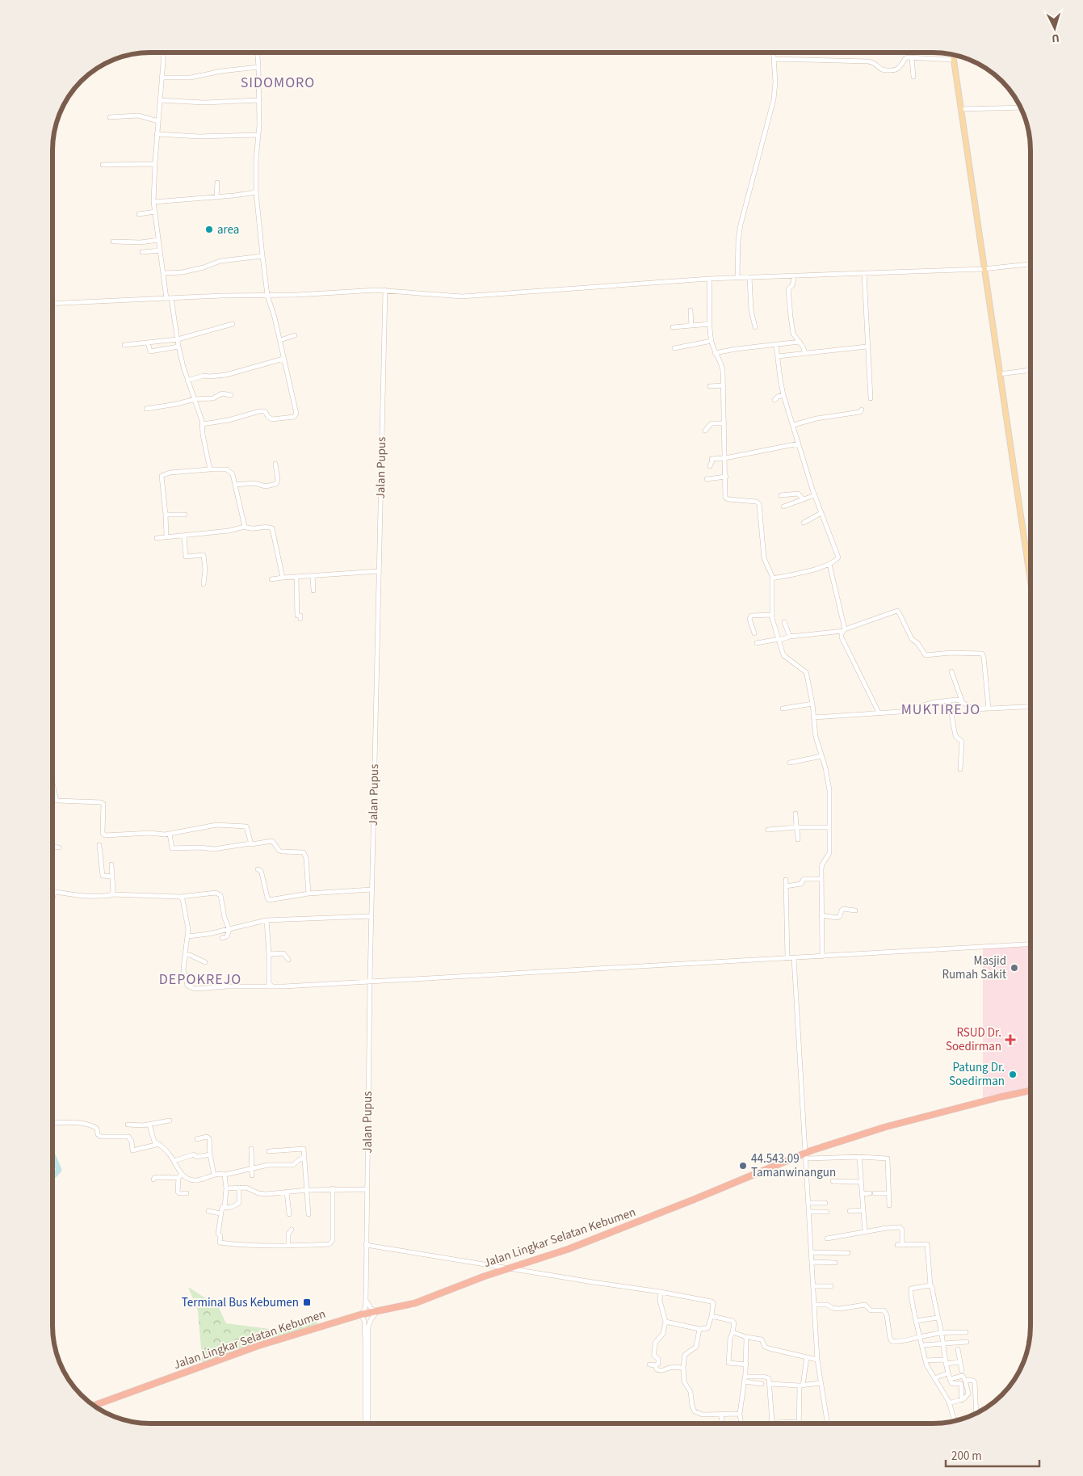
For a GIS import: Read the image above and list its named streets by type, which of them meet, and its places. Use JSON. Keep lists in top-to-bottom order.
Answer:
{
  "streets": {
    "highway": ["Jalan Lingkar Selatan Kebumen"],
    "street": ["Jalan Pupus"]
  },
  "crossings": [
    ["Jalan Pupus", "Jalan Lingkar Selatan Kebumen"]
  ],
  "districts": ["SIDOMORO", "MUKTIREJO", "DEPOKREJO"],
  "places": {
    "other": [
      "area",
      "Masjid Rumah Sakit",
      "Patung Dr. Soedirman",
      "44.543.09 Tamanwinangun"
    ],
    "health": ["RSUD Dr. Soedirman"],
    "transit": ["Terminal Bus Kebumen"]
  },
  "scale_bar": "200 m",
  "north": "bottom"
}
